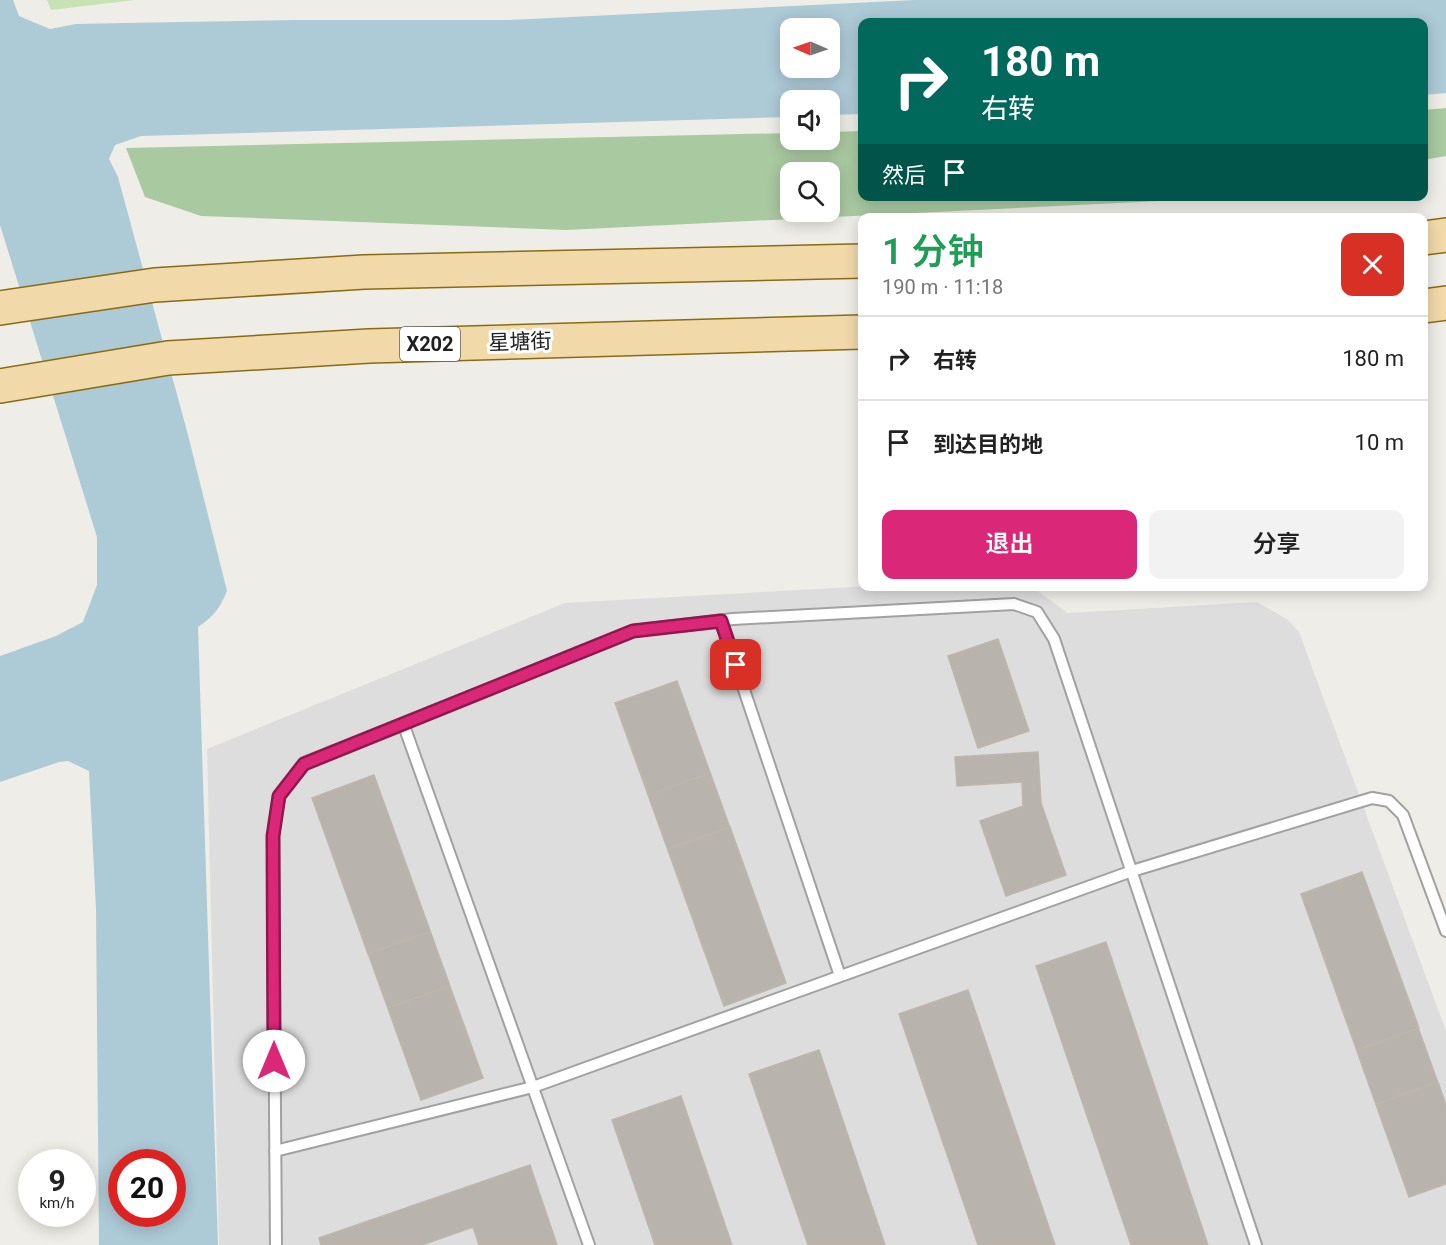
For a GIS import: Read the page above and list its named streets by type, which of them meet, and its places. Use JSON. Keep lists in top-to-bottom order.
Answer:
{
  "streets": {
    "main road": ["星塘街", "X202"]
  },
  "north": "left",
  "page": {
    "turn": ["180 m", "右转"],
    "then": "然后",
    "heading": ["1 分钟", "190 m · 11:18"],
    "list": [
      {
        "name": "右转",
        "value": "180 m"
      },
      {
        "name": "到达目的地",
        "value": "10 m"
      }
    ],
    "buttons": ["退出", "分享"],
    "speed": "9 km/h",
    "limit": "20"
  }
}
